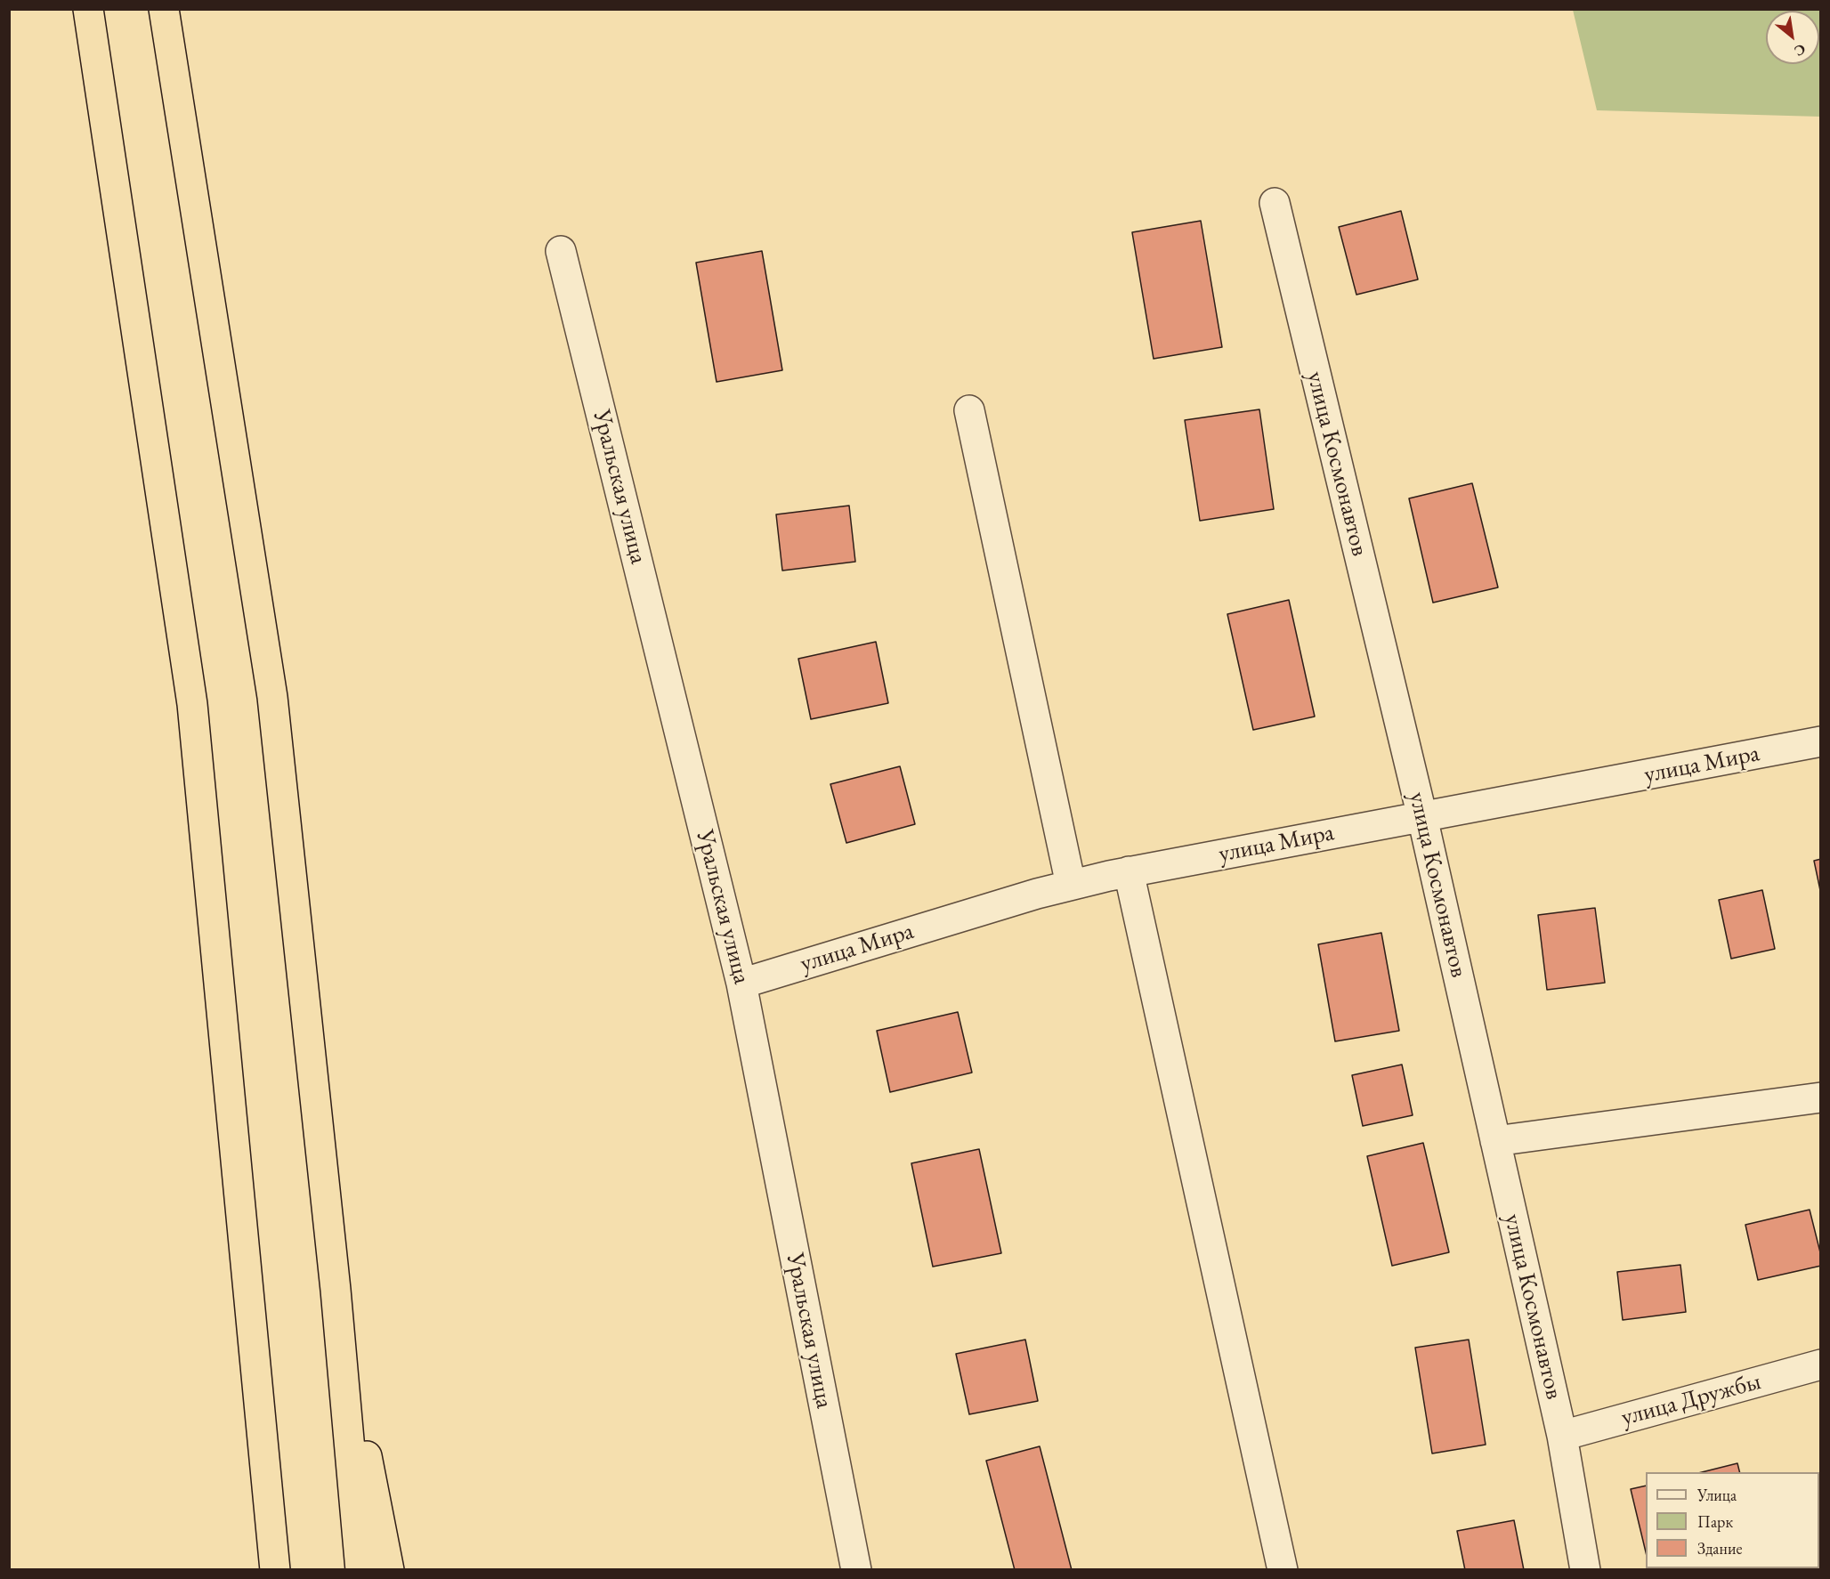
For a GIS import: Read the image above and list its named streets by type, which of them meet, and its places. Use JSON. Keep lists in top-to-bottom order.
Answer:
{
  "streets": {
    "street": [
      "улица Космонавтов",
      "Уральская улица",
      "улица Мира",
      "улица Дружбы"
    ]
  },
  "crossings": [
    ["улица Космонавтов", "улица Мира"],
    ["улица Космонавтов", "улица Дружбы"],
    ["Уральская улица", "улица Мира"]
  ],
  "legend": ["Улица", "Парк", "Здание"],
  "north": "bottom right"
}
